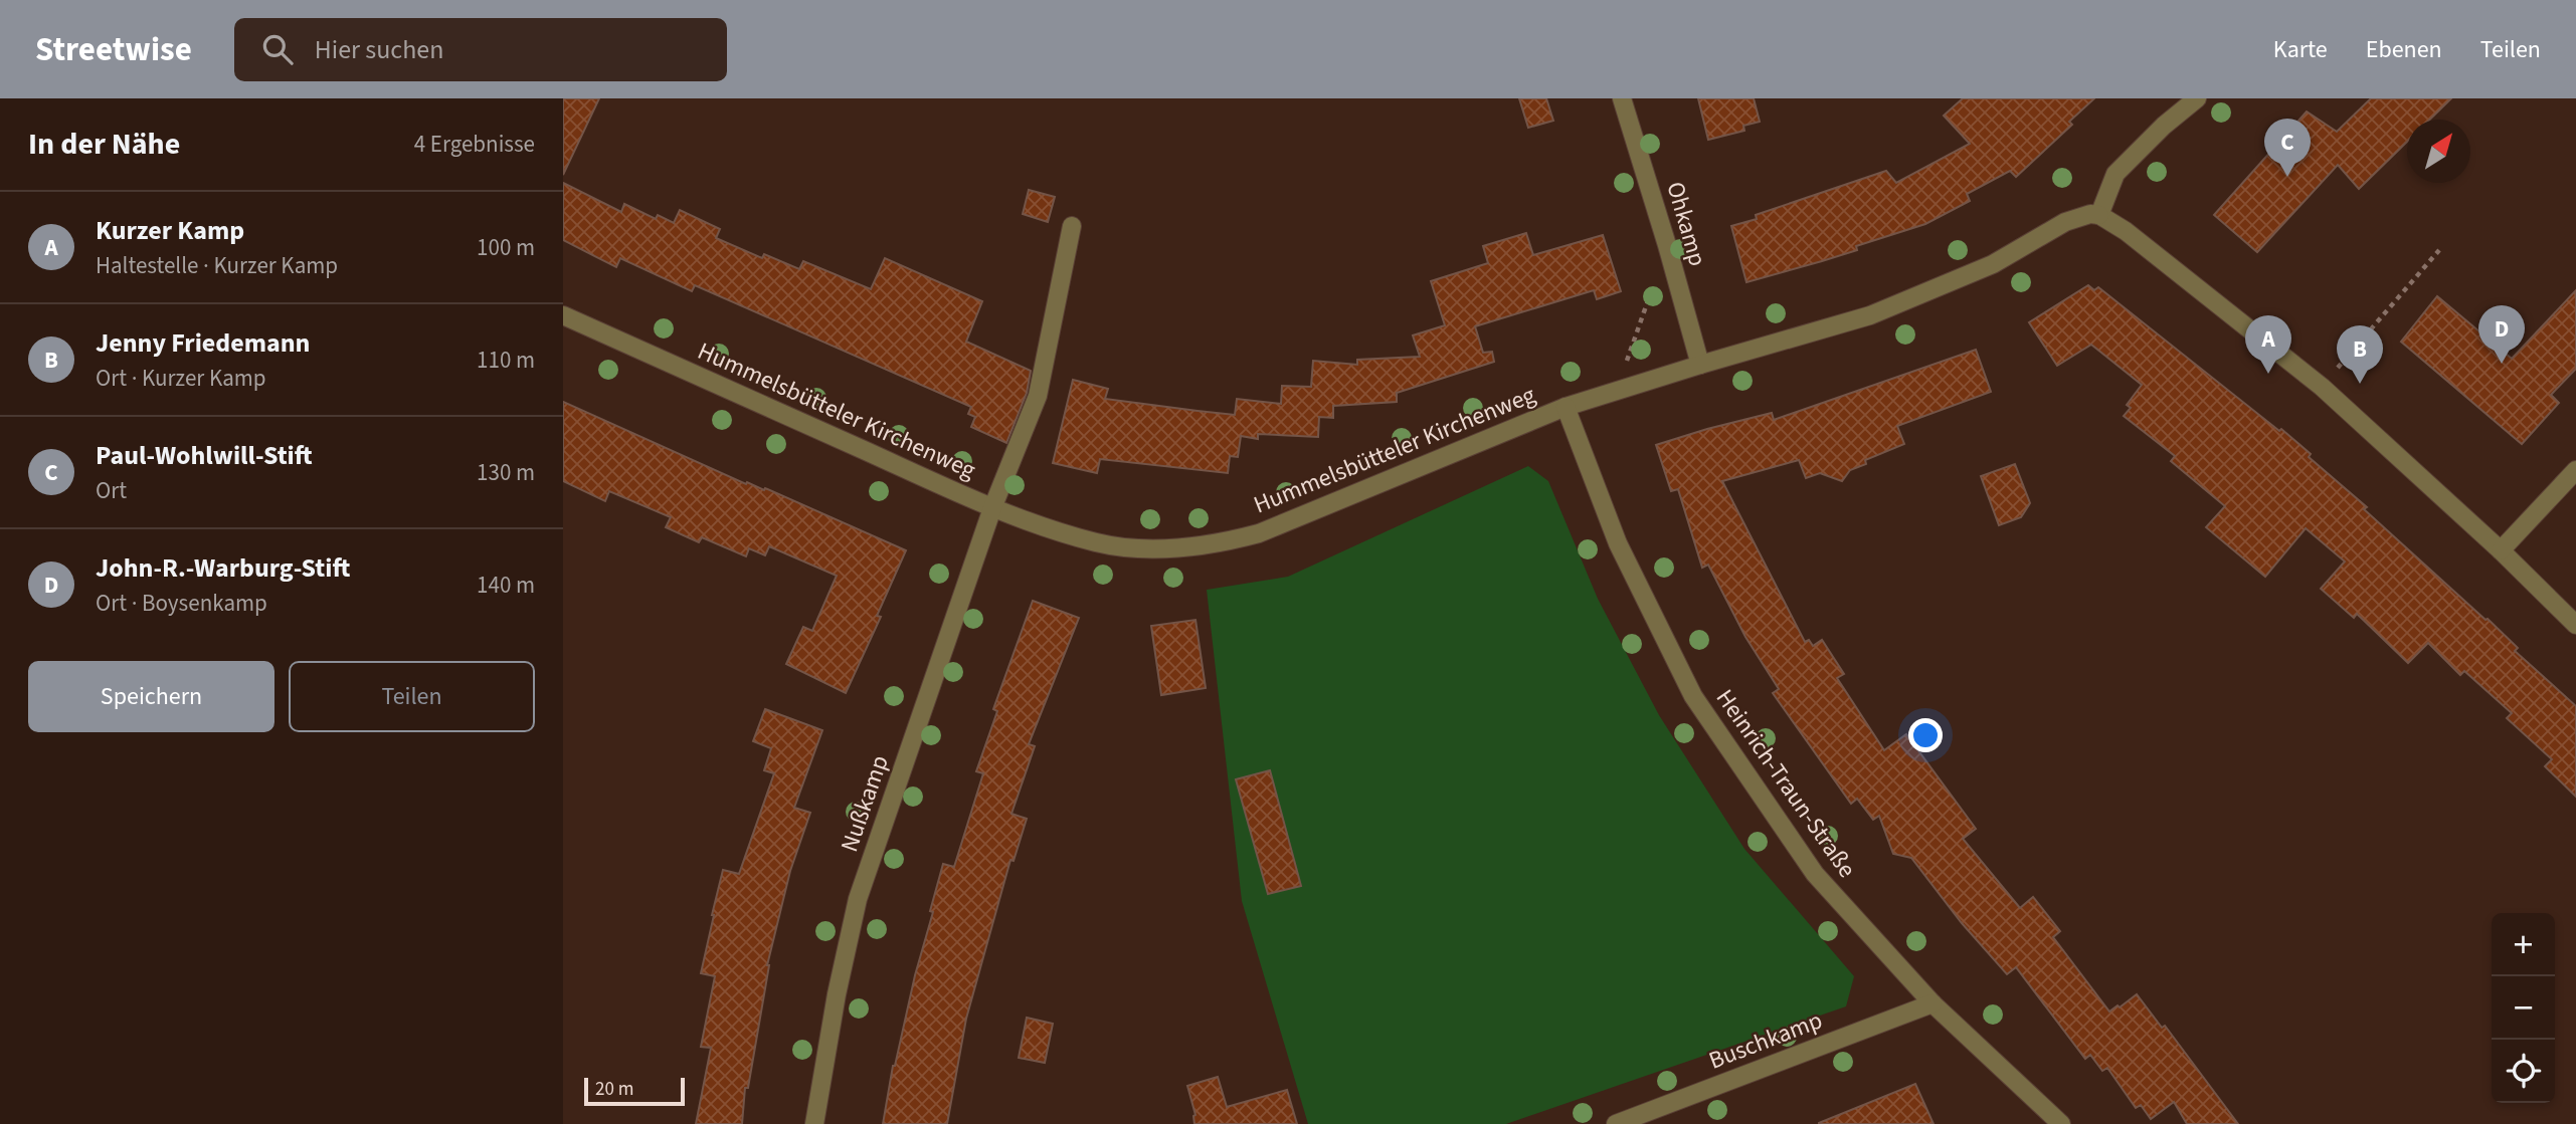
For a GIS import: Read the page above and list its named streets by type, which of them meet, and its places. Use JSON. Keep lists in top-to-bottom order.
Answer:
{
  "streets": {
    "street": [
      "Ohkamp",
      "Hummelsbütteler Kirchenweg",
      "Heinrich-Traun-Straße",
      "Nußkamp",
      "Buschkamp"
    ]
  },
  "crossings": [
    ["Ohkamp", "Hummelsbütteler Kirchenweg"],
    ["Hummelsbütteler Kirchenweg", "Heinrich-Traun-Straße"],
    ["Hummelsbütteler Kirchenweg", "Nußkamp"],
    ["Heinrich-Traun-Straße", "Buschkamp"]
  ],
  "scale_bar": "20 m",
  "north": "top right",
  "page": {
    "header": "Streetwise",
    "search": "Hier suchen",
    "nav": ["Karte", "Ebenen", "Teilen"],
    "heading": ["In der Nähe", "4 Ergebnisse"],
    "pins": [
      "C",
      "D",
      "A",
      "B"
    ],
    "list": [
      {
        "mark": "A",
        "name": "Kurzer Kamp",
        "note": "Haltestelle · Kurzer Kamp",
        "value": "100 m"
      },
      {
        "mark": "B",
        "name": "Jenny Friedemann",
        "note": "Ort · Kurzer Kamp",
        "value": "110 m"
      },
      {
        "mark": "C",
        "name": "Paul-Wohlwill-Stift",
        "note": "Ort",
        "value": "130 m"
      },
      {
        "mark": "D",
        "name": "John-R.-Warburg-Stift",
        "note": "Ort · Boysenkamp",
        "value": "140 m"
      }
    ],
    "buttons": ["Speichern", "Teilen"],
    "map_buttons": ["+", "−"],
    "scale": "20 m"
  }
}
